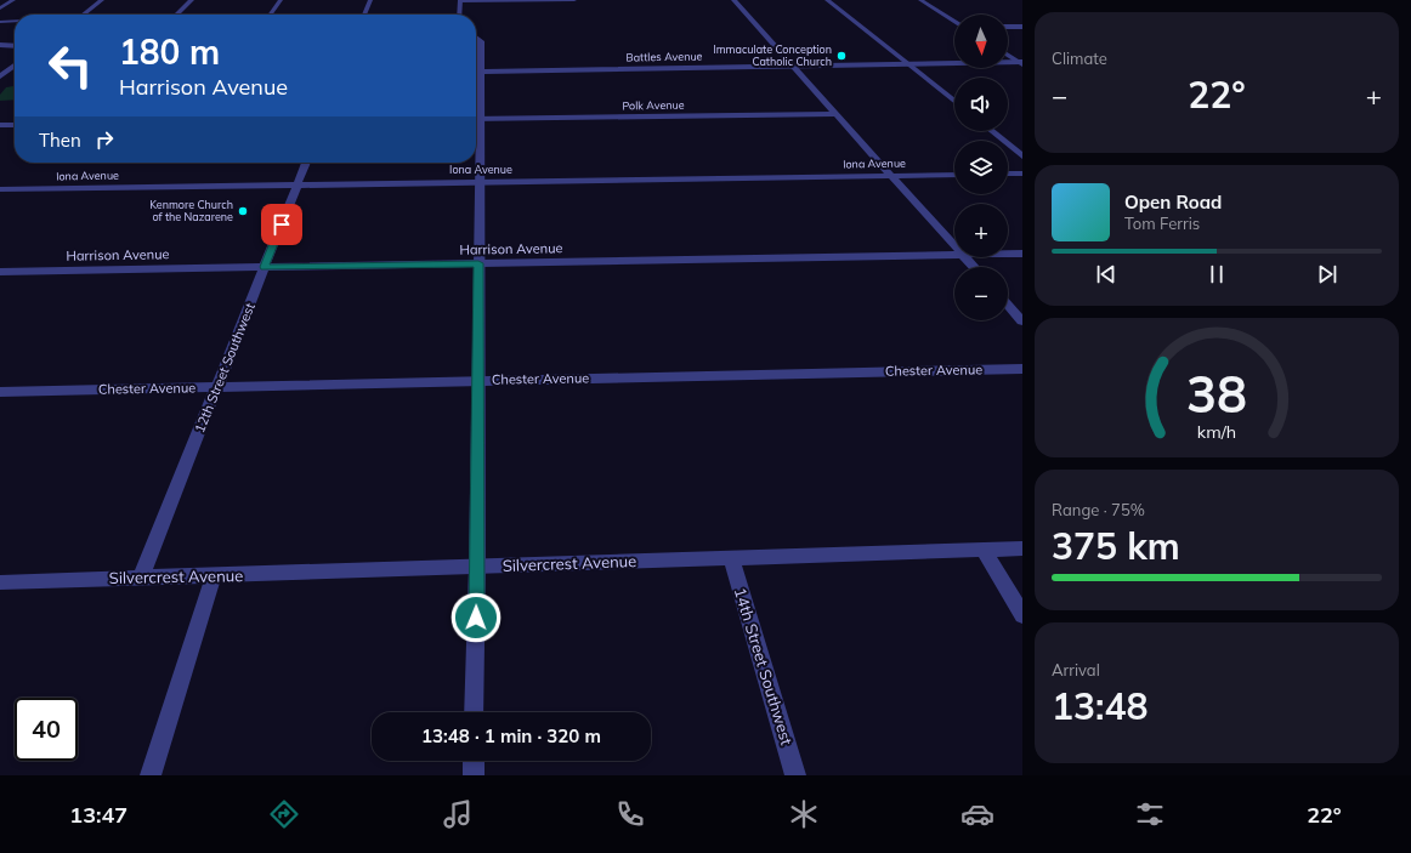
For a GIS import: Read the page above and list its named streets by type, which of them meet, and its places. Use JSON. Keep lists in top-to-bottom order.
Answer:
{
  "streets": {
    "street": [
      "Battles Avenue",
      "Polk Avenue",
      "Iona Avenue",
      "Harrison Avenue",
      "12th Street Southwest",
      "Chester Avenue",
      "Silvercrest Avenue",
      "14th Street Southwest"
    ]
  },
  "crossings": [
    ["Iona Avenue", "12th Street Southwest"],
    ["Harrison Avenue", "12th Street Southwest"],
    ["12th Street Southwest", "Chester Avenue"],
    ["12th Street Southwest", "Silvercrest Avenue"],
    ["Silvercrest Avenue", "14th Street Southwest"]
  ],
  "places": ["Immaculate Conception Catholic Church", "Kenmore Church of the Nazarene"],
  "north": "bottom",
  "page": {
    "tile": [
      "Climate",
      ["Range · 75%", "375 km"],
      ["Arrival", "13:48"]
    ],
    "map_buttons": ["+", "−"],
    "turn": ["180 m", "Harrison Avenue"],
    "heat": ["−", "22°", "+"],
    "then": "Then",
    "song": ["Open Road", "Tom Ferris"],
    "limit": "40",
    "trip": "13:48 · 1 min · 320 m",
    "tabs": ["13:47", "22°"],
    "gauge": ["38", "km/h"]
  }
}
